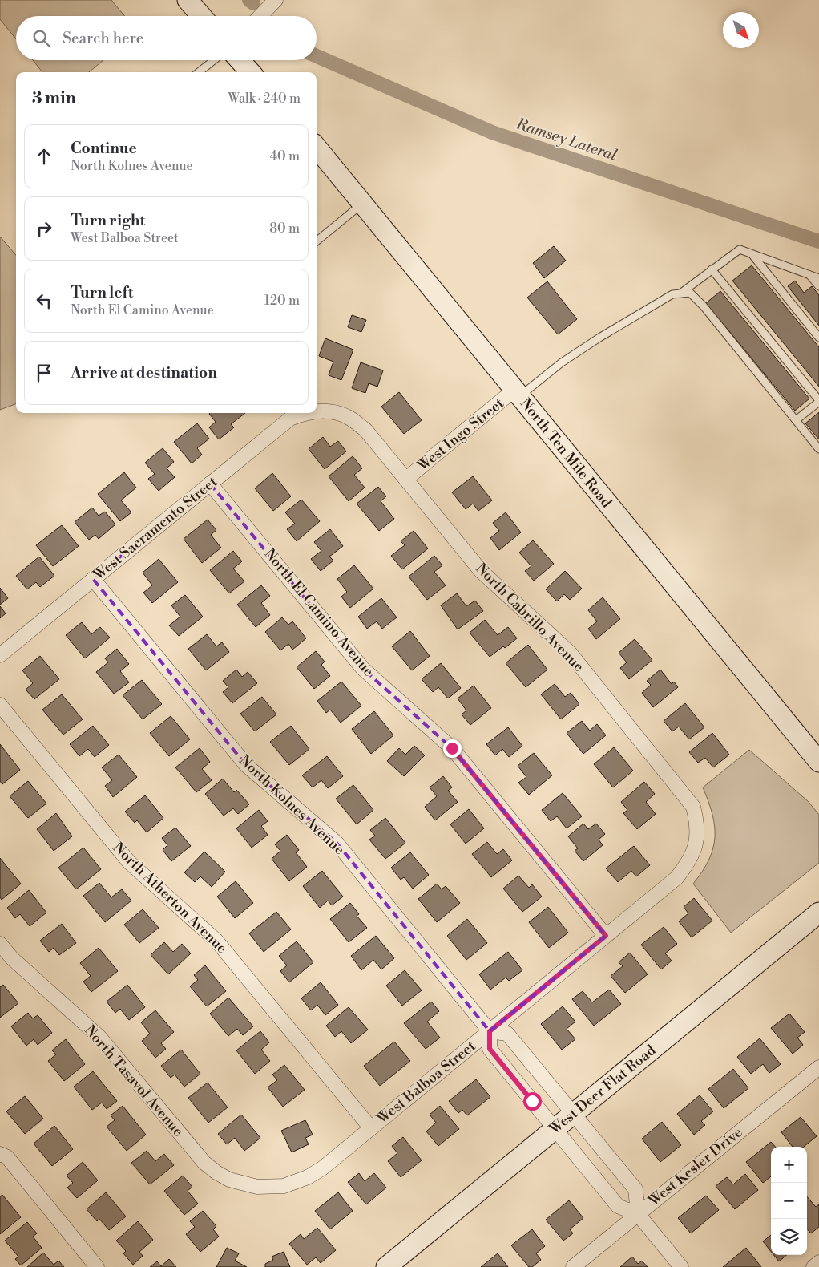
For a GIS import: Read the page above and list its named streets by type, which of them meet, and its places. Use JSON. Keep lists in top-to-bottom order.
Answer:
{
  "streets": {
    "main road": ["North Ten Mile Road", "West Deer Flat Road"],
    "street": [
      "West Ingo Street",
      "West Sacramento Street",
      "North El Camino Avenue",
      "North Cabrillo Avenue",
      "North Kolnes Avenue",
      "North Atherton Avenue",
      "North Tasavol Avenue",
      "West Balboa Street",
      "West Kesler Drive"
    ]
  },
  "crossings": [
    ["West Ingo Street", "North Ten Mile Road"],
    ["West Ingo Street", "North Cabrillo Avenue"],
    ["West Sacramento Street", "North El Camino Avenue"],
    ["West Sacramento Street", "North Kolnes Avenue"],
    ["North El Camino Avenue", "West Balboa Street"],
    ["North Cabrillo Avenue", "West Balboa Street"],
    ["North Kolnes Avenue", "West Balboa Street"],
    ["North Atherton Avenue", "West Balboa Street"],
    ["North Tasavol Avenue", "West Balboa Street"]
  ],
  "water": ["Ramsey Lateral"],
  "north": "bottom right",
  "page": {
    "search": "Search here",
    "heading": ["3 min", "Walk · 240 m"],
    "list": [
      ["Continue", "North Kolnes Avenue", "40 m"],
      ["Turn right", "West Balboa Street", "80 m"],
      ["Turn left", "North El Camino Avenue", "120 m"],
      "Arrive at destination"
    ],
    "map_buttons": ["+", "−"]
  }
}
